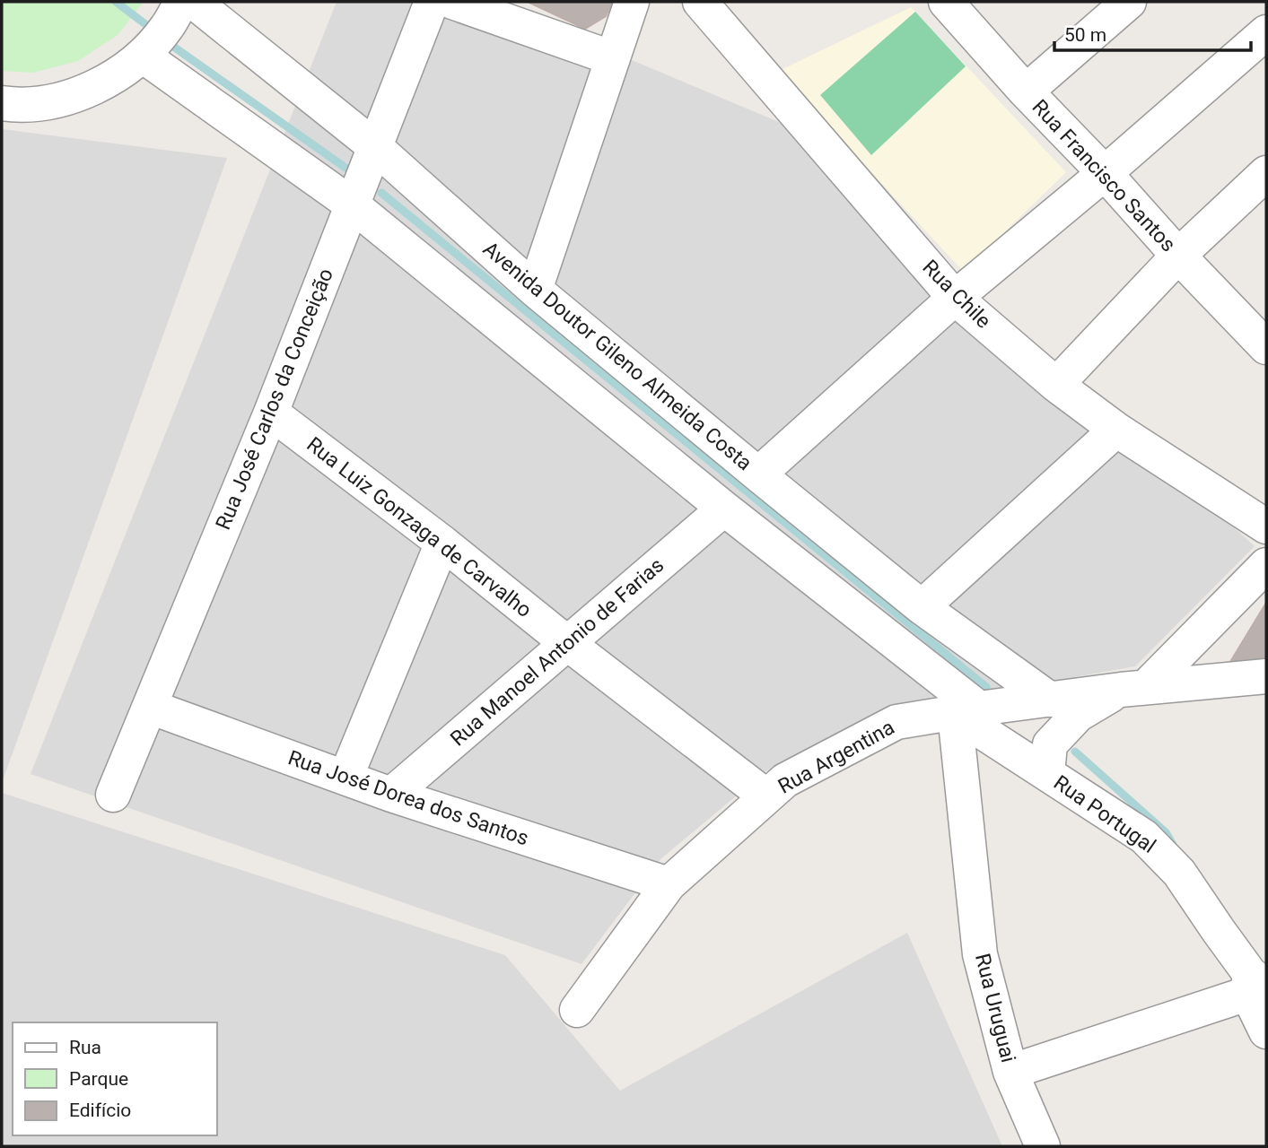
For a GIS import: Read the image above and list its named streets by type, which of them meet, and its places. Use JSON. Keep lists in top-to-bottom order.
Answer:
{
  "streets": {
    "street": [
      "Rua Francisco Santos",
      "Rua Chile",
      "Avenida Doutor Gileno Almeida Costa",
      "Rua José Carlos da Conceição",
      "Rua Luiz Gonzaga de Carvalho",
      "Rua Manoel Antonio de Farias",
      "Rua Argentina",
      "Rua José Dorea dos Santos",
      "Rua Portugal",
      "Rua Uruguai"
    ]
  },
  "crossings": [
    ["Avenida Doutor Gileno Almeida Costa", "Rua José Carlos da Conceição"],
    ["Avenida Doutor Gileno Almeida Costa", "Rua Argentina"],
    ["Rua José Carlos da Conceição", "Rua Luiz Gonzaga de Carvalho"],
    ["Rua José Carlos da Conceição", "Rua José Dorea dos Santos"],
    ["Rua Luiz Gonzaga de Carvalho", "Rua Manoel Antonio de Farias"],
    ["Rua Luiz Gonzaga de Carvalho", "Rua Argentina"],
    ["Rua Manoel Antonio de Farias", "Rua José Dorea dos Santos"],
    ["Rua Argentina", "Rua José Dorea dos Santos"],
    ["Rua Argentina", "Rua Portugal"],
    ["Rua Argentina", "Rua Uruguai"],
    ["Rua Portugal", "Rua Uruguai"]
  ],
  "legend": ["Rua", "Parque", "Edifício"],
  "scale_bar": "50 m"
}
